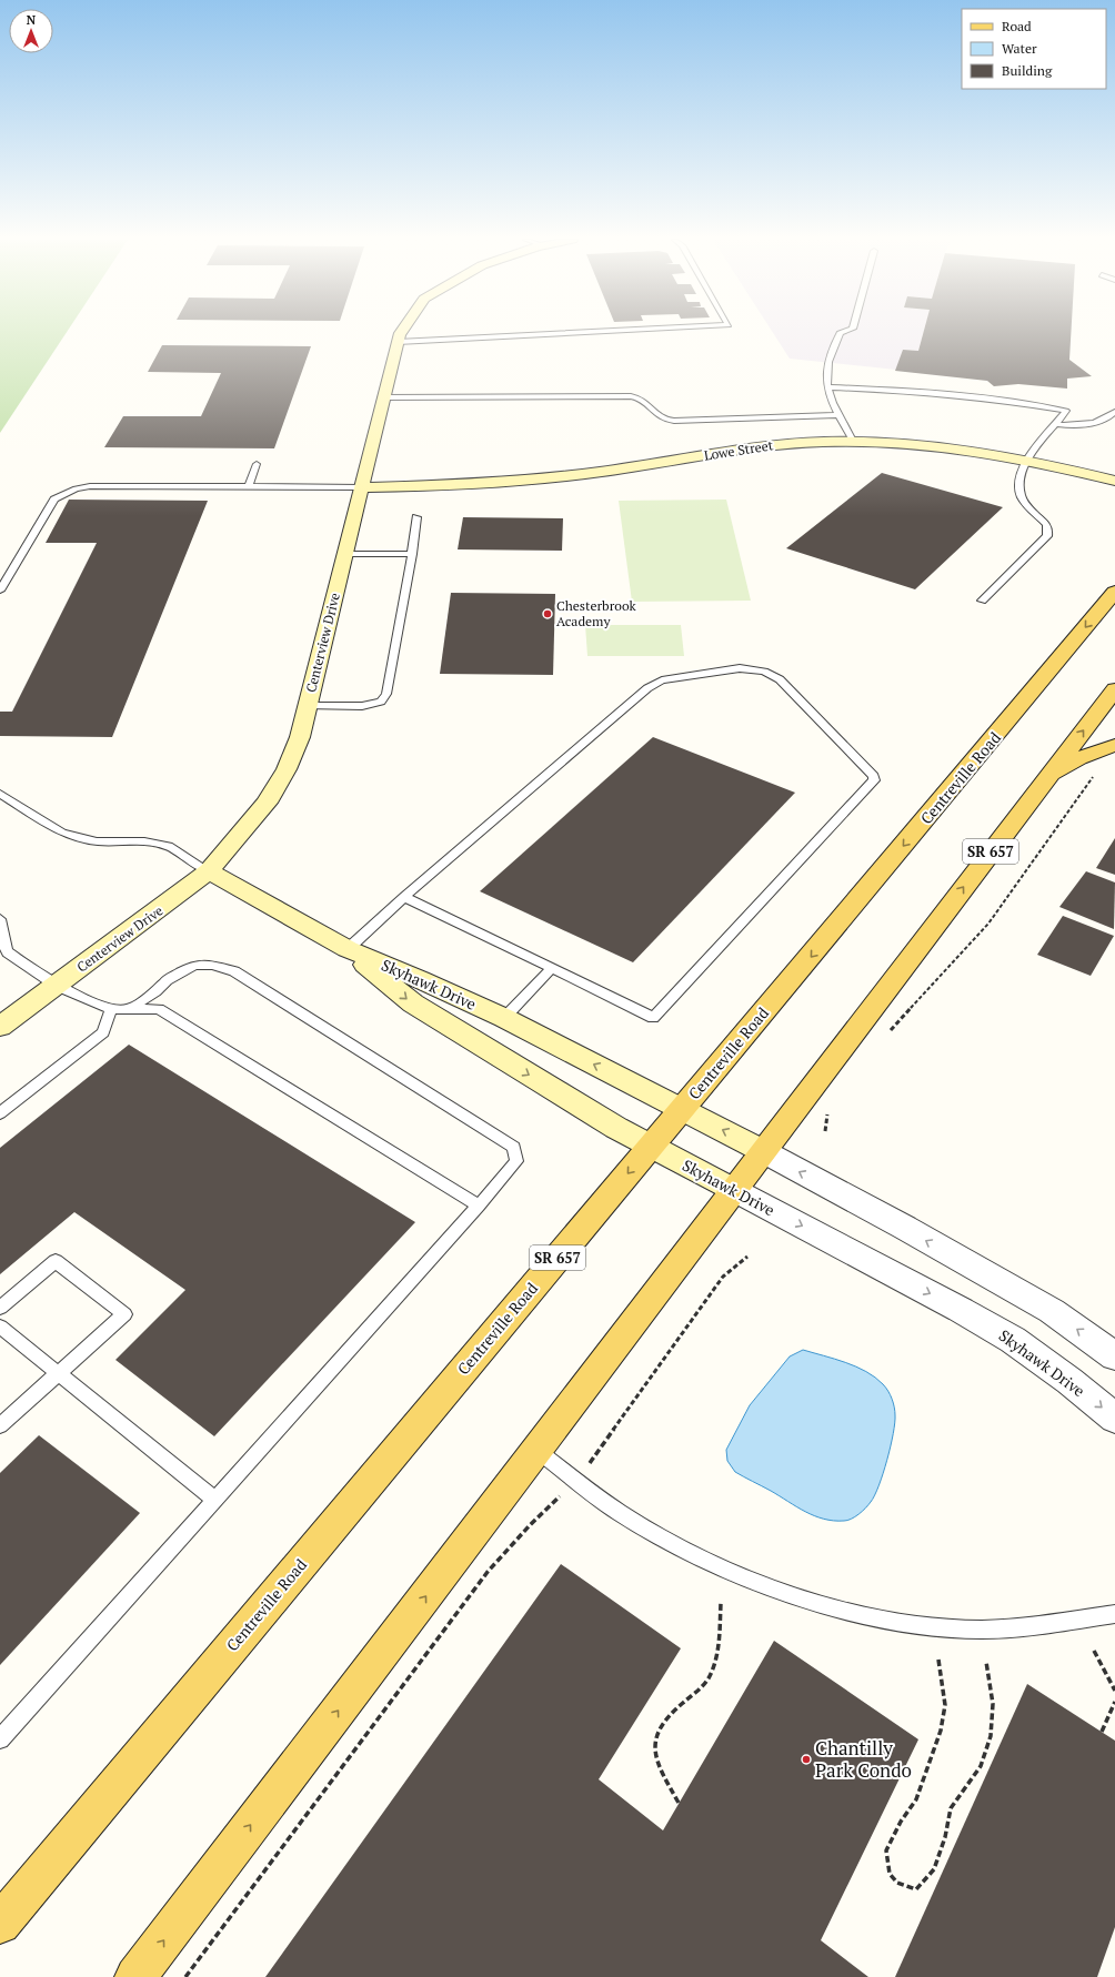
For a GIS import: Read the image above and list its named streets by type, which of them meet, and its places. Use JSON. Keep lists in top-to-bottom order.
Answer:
{
  "streets": {
    "main road": ["Centreville Road", "SR 657"],
    "street": ["Lowe Street", "Centerview Drive", "Skyhawk Drive"]
  },
  "crossings": [
    ["Lowe Street", "Centerview Drive"],
    ["Centerview Drive", "Skyhawk Drive"],
    ["Centreville Road", "Skyhawk Drive"],
    ["SR 657", "Skyhawk Drive"]
  ],
  "places": ["Chesterbrook Academy", "Chantilly Park Condo"],
  "legend": ["Road", "Water", "Building"],
  "north": "top"
}
